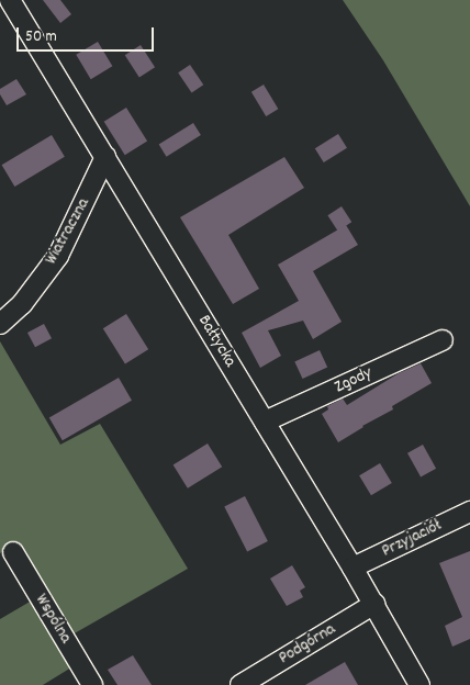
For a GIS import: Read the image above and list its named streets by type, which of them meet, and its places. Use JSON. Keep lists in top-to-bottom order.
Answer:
{
  "streets": {
    "street": [
      "Wiatraczna",
      "Bałtycka",
      "Zgody",
      "Przyjaciół",
      "Wspólna",
      "Podgórna"
    ]
  },
  "crossings": [
    ["Wiatraczna", "Bałtycka"],
    ["Bałtycka", "Zgody"],
    ["Bałtycka", "Przyjaciół"],
    ["Bałtycka", "Podgórna"]
  ],
  "scale_bar": "50 m"
}
